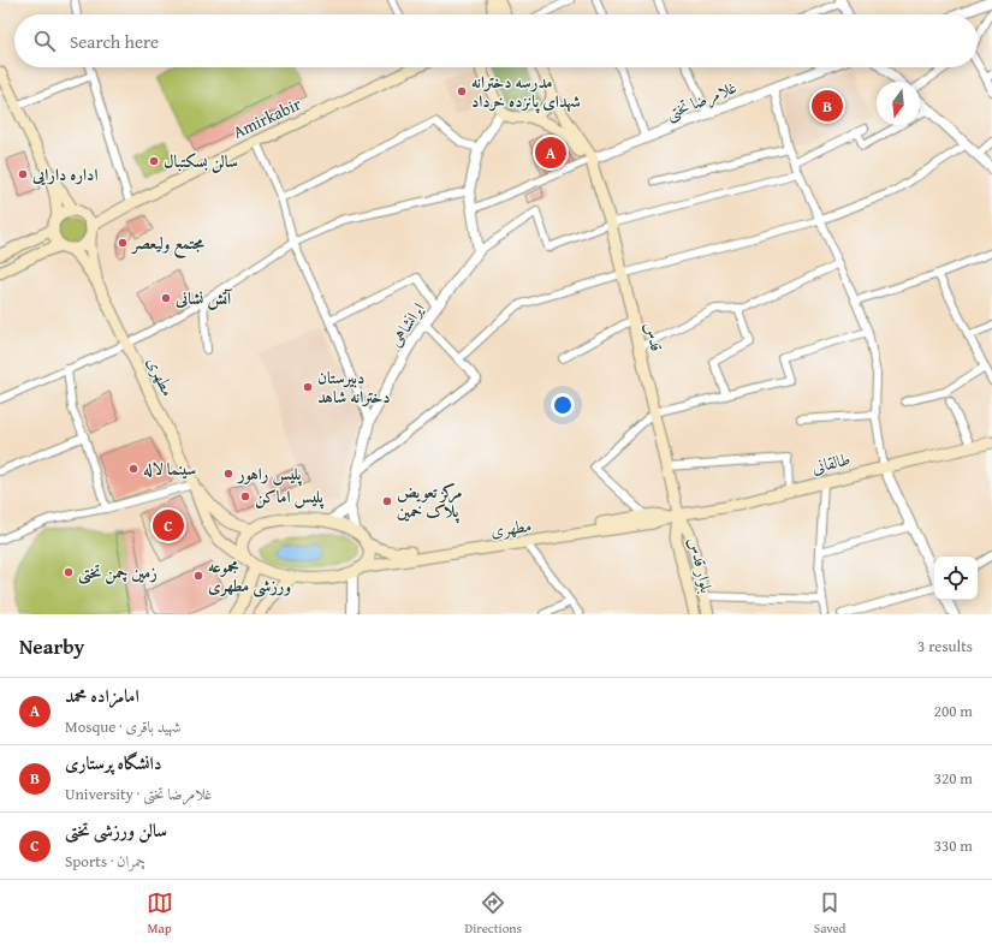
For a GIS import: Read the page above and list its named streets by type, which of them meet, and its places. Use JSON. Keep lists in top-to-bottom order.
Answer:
{
  "streets": {
    "main road": [
      "Amirkabir",
      "قدس",
      "مطهری",
      "طالقانی",
      "بلوار قدس"
    ],
    "street": ["غلامرضا تختی", "ایرانشاهی"]
  },
  "crossings": [
    ["غلامرضا تختی", "قدس"],
    ["Amirkabir", "مطهری"],
    ["قدس", "مطهری"],
    ["قدس", "طالقانی"],
    ["قدس", "بلوار قدس"],
    ["مطهری", "طالقانی"],
    ["مطهری", "بلوار قدس"],
    ["طالقانی", "بلوار قدس"]
  ],
  "places": [
    "مدرسه دخترانه شهدای پانزده خرداد",
    "سالن بسکتبال",
    "اداره دارایی",
    "مجتمع ولیعصر",
    "آتش نشانی",
    "دبیرستان دخترانه شاهد",
    "سینما لاله",
    "پلیس راهور",
    "پلیس اماکن",
    "مرکز تعویض پلاک خمین",
    "زمین چمن تختی",
    "مجموعه ورزشی مطهری"
  ],
  "north": "bottom",
  "page": {
    "search": "Search here",
    "pins": ["B", "A", "C"],
    "heading": ["Nearby", "3 results"],
    "list": [
      {
        "mark": "A",
        "name": "امامزاده محمد",
        "note": "Mosque · شهید باقری",
        "value": "200 m"
      },
      {
        "mark": "B",
        "name": "دانشگاه پرستاری",
        "note": "University · غلامرضا تختی",
        "value": "320 m"
      },
      {
        "mark": "C",
        "name": "سالن ورزشی تختی",
        "note": "Sports · چمران",
        "value": "330 m"
      }
    ],
    "nav": ["Map", "Directions", "Saved"]
  }
}
